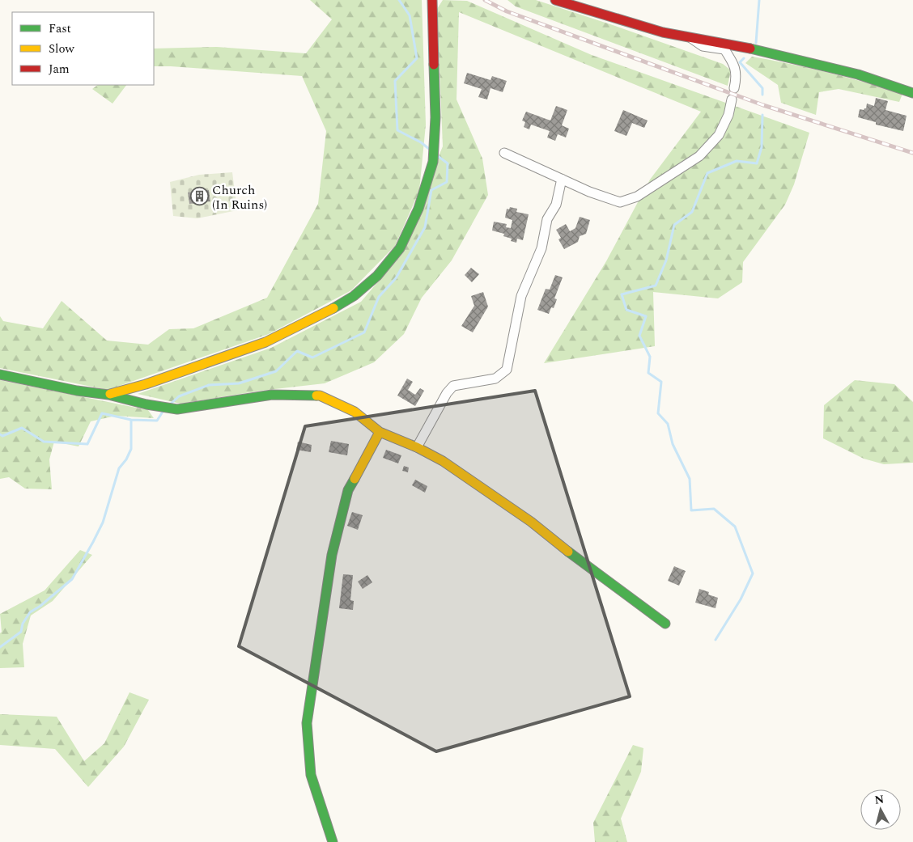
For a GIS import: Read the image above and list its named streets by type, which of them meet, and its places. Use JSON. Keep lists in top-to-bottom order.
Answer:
{
  "places": {
    "building": ["Church (In Ruins)"]
  },
  "legend": ["Fast", "Slow", "Jam"],
  "north": "top"
}
